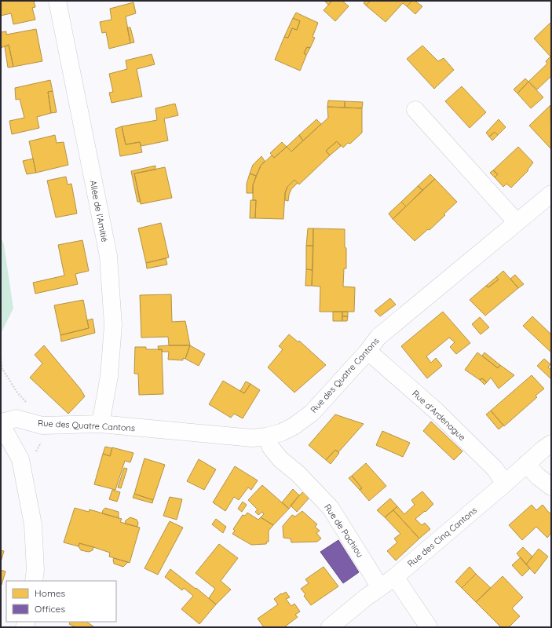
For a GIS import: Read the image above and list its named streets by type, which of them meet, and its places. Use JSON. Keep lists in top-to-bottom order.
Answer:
{
  "streets": {
    "street": [
      "Allée de l'Amitié",
      "Rue des Quatre Cantons",
      "Rue d'Ardenague",
      "Rue de Pachiou",
      "Rue des Cinq Cantons"
    ]
  },
  "crossings": [
    ["Allée de l'Amitié", "Rue des Quatre Cantons"],
    ["Rue des Quatre Cantons", "Rue d'Ardenague"],
    ["Rue des Quatre Cantons", "Rue de Pachiou"],
    ["Rue d'Ardenague", "Rue des Cinq Cantons"],
    ["Rue de Pachiou", "Rue des Cinq Cantons"]
  ],
  "legend": ["Homes", "Offices"]
}
